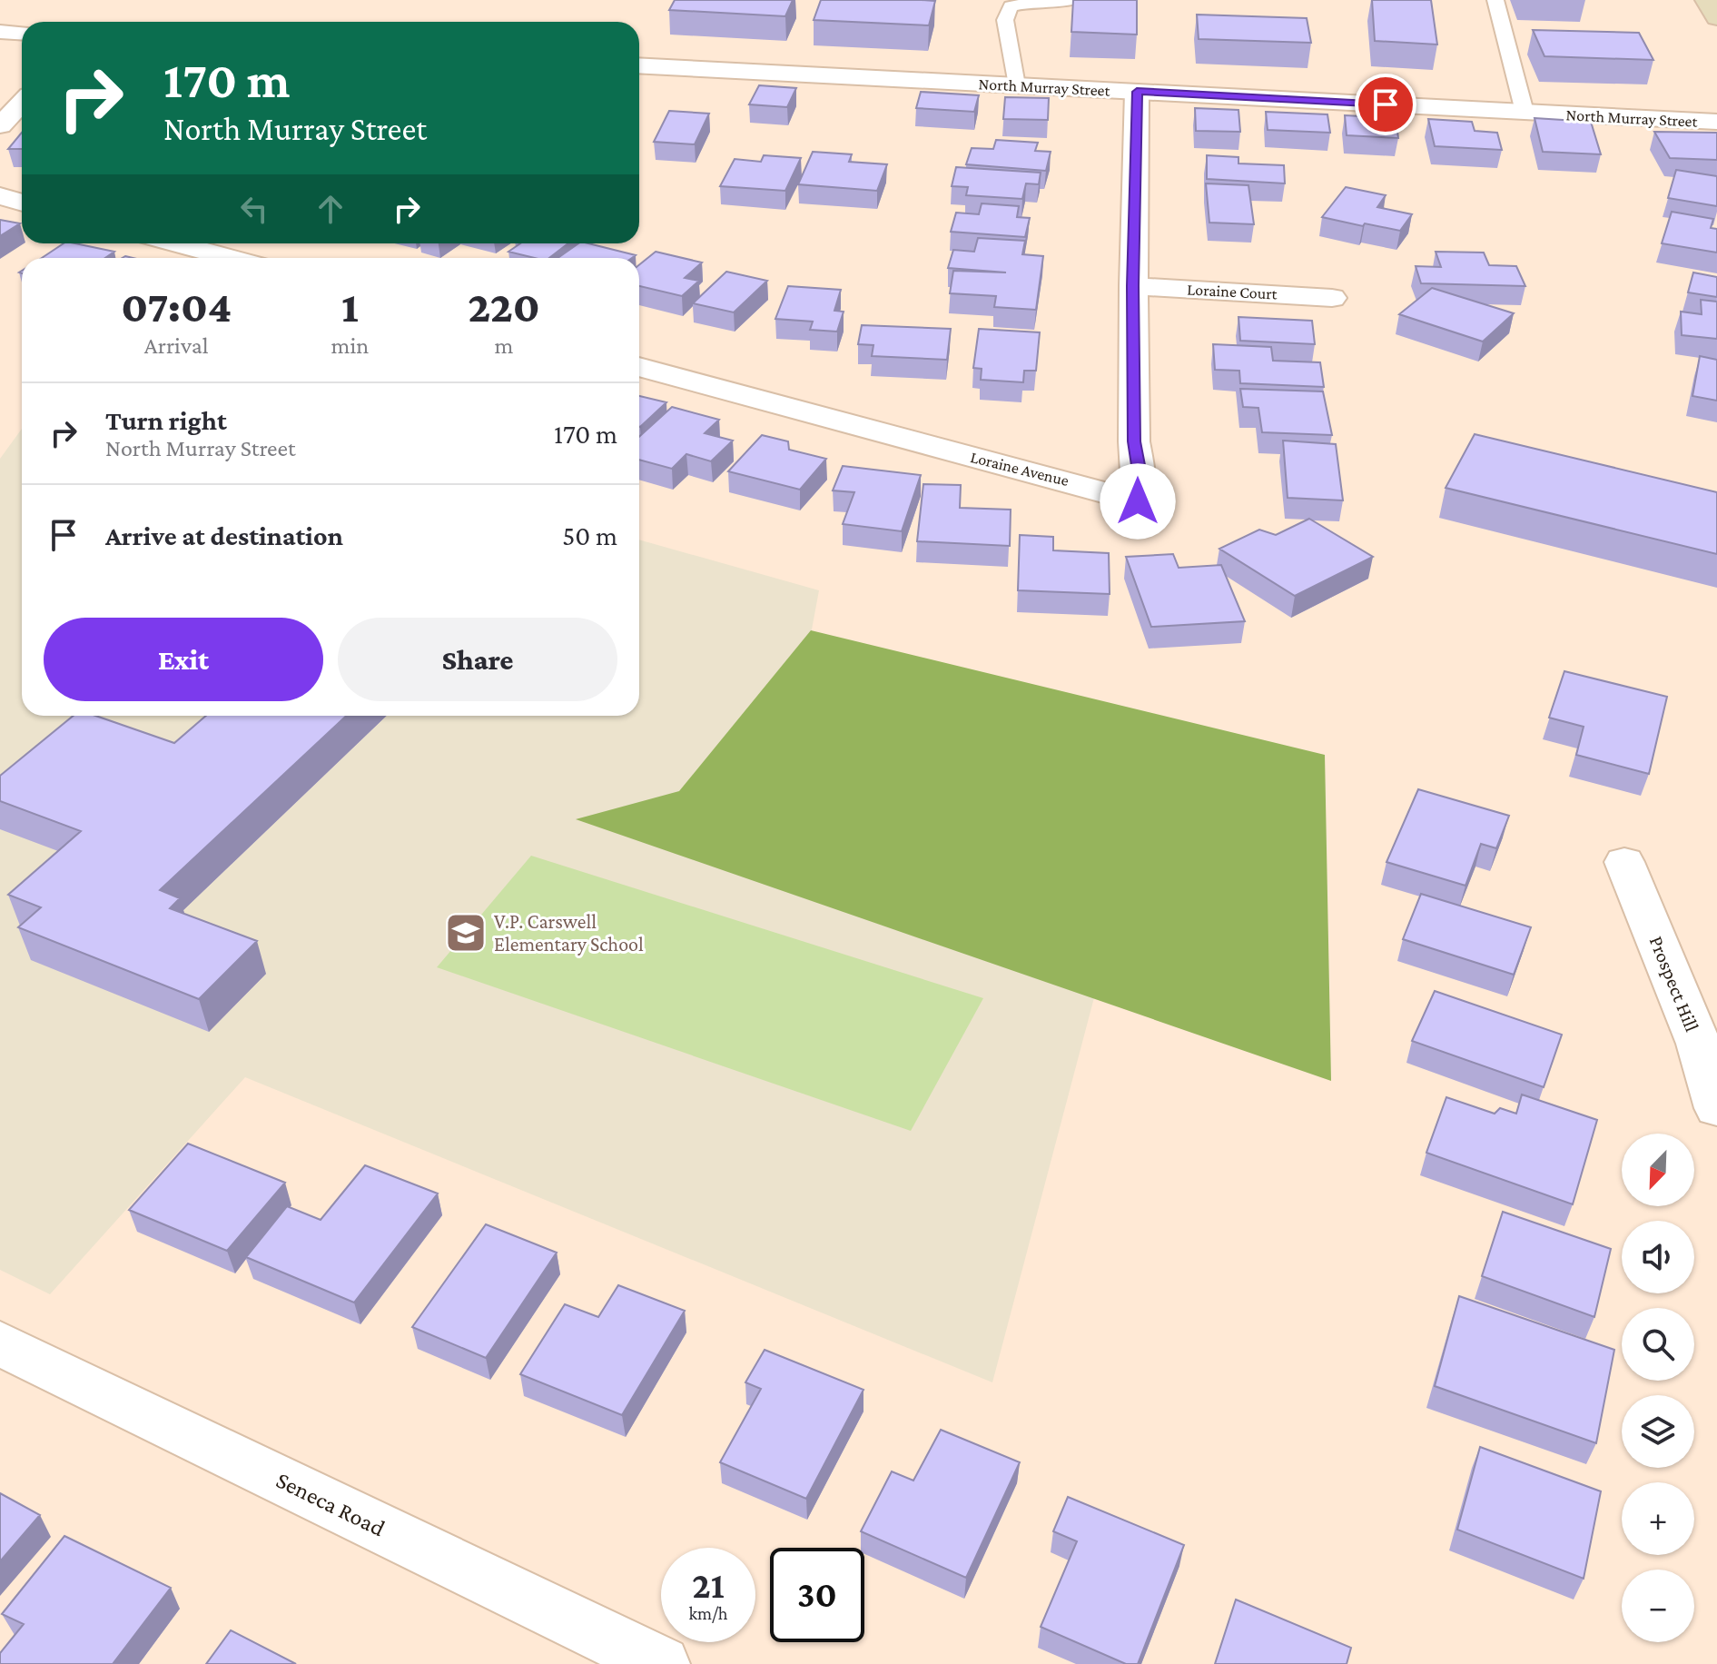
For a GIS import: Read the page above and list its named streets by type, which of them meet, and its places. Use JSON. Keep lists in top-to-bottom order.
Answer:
{
  "streets": {
    "street": [
      "North Murray Street",
      "Loraine Court",
      "Loraine Avenue",
      "Prospect Hill",
      "Seneca Road"
    ]
  },
  "crossings": [
    ["North Murray Street", "Loraine Avenue"],
    ["Loraine Court", "Loraine Avenue"]
  ],
  "places": {
    "school or university": ["V.P. Carswell Elementary School"]
  },
  "north": "bottom left",
  "page": {
    "turn": ["170 m", "North Murray Street"],
    "eta": [
      "07:04",
      "Arrival",
      "1",
      "min",
      "220",
      "m"
    ],
    "list": [
      {
        "name": "Turn right",
        "note": "North Murray Street",
        "value": "170 m"
      },
      {
        "name": "Arrive at destination",
        "value": "50 m"
      }
    ],
    "buttons": ["Exit", "Share"],
    "map_buttons": ["+", "−"],
    "speed": "21 km/h",
    "limit": "30"
  }
}
